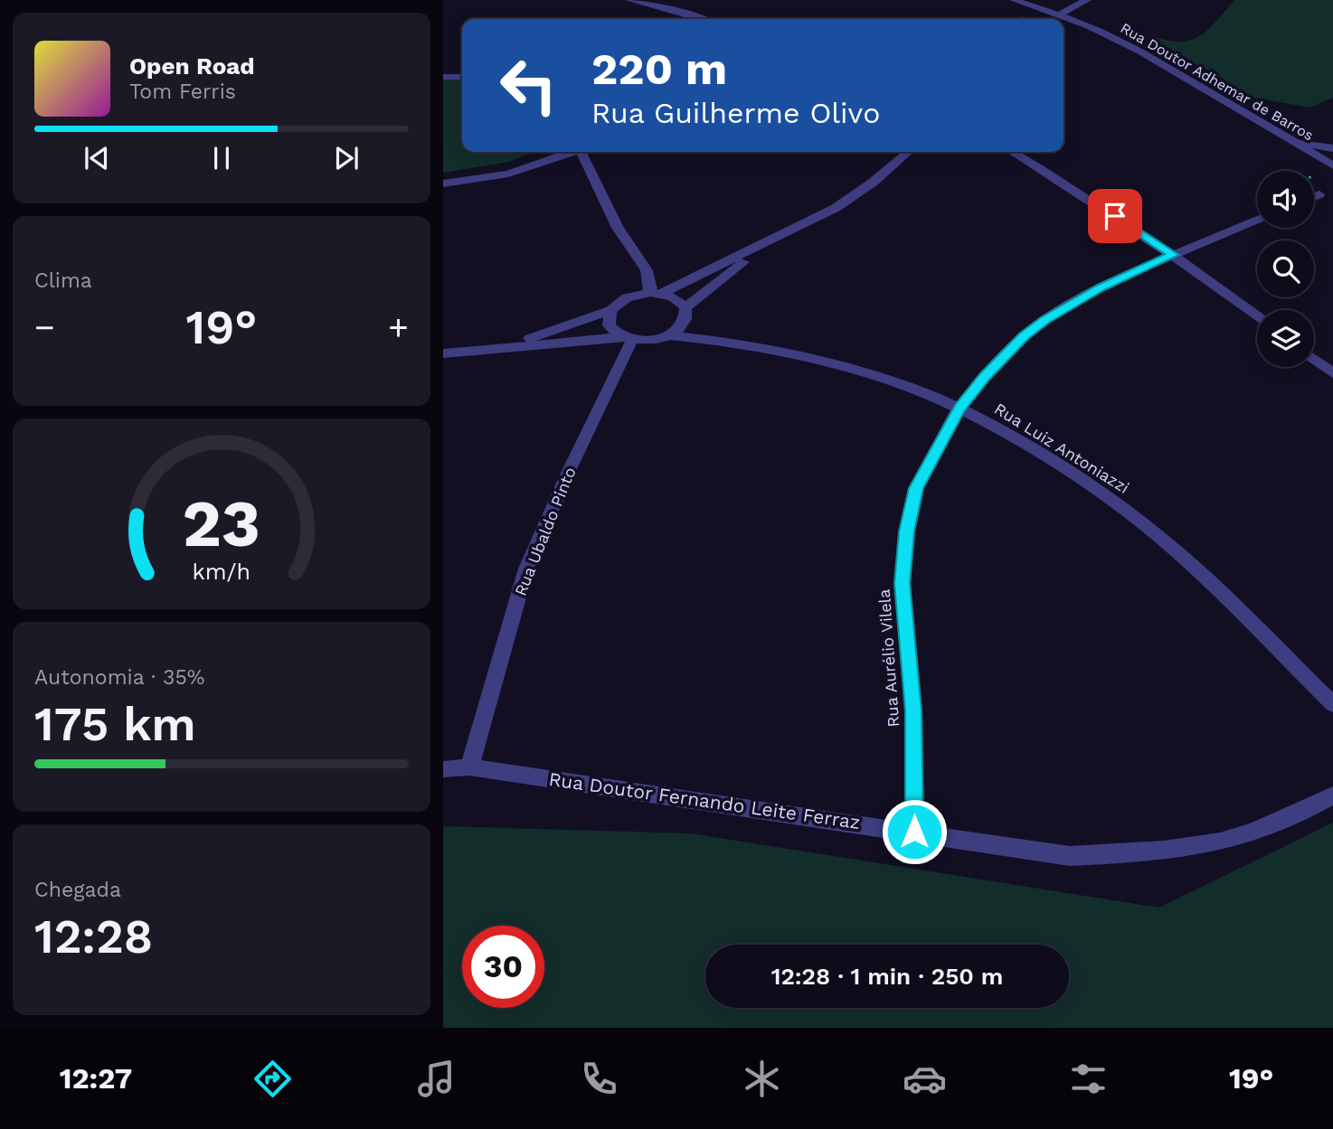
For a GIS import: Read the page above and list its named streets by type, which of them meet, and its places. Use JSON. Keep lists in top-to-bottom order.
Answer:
{
  "streets": {
    "street": [
      "Rua Doutor Adhemar de Barros",
      "Rua Luiz Antoniazzi",
      "Rua Ubaldo Pinto",
      "Rua Aurélio Vilela",
      "Rua Doutor Fernando Leite Ferraz"
    ]
  },
  "crossings": [
    ["Rua Luiz Antoniazzi", "Rua Ubaldo Pinto"],
    ["Rua Luiz Antoniazzi", "Rua Aurélio Vilela"],
    ["Rua Ubaldo Pinto", "Rua Doutor Fernando Leite Ferraz"],
    ["Rua Aurélio Vilela", "Rua Doutor Fernando Leite Ferraz"]
  ],
  "page": {
    "turn": ["220 m", "Rua Guilherme Olivo"],
    "song": ["Open Road", "Tom Ferris"],
    "tile": [
      "Clima",
      ["Autonomia · 35%", "175 km"],
      ["Chegada", "12:28"]
    ],
    "heat": ["−", "19°", "+"],
    "limit": "30",
    "trip": "12:28 · 1 min · 250 m",
    "tabs": ["12:27", "19°"],
    "gauge": ["23", "km/h"]
  }
}
